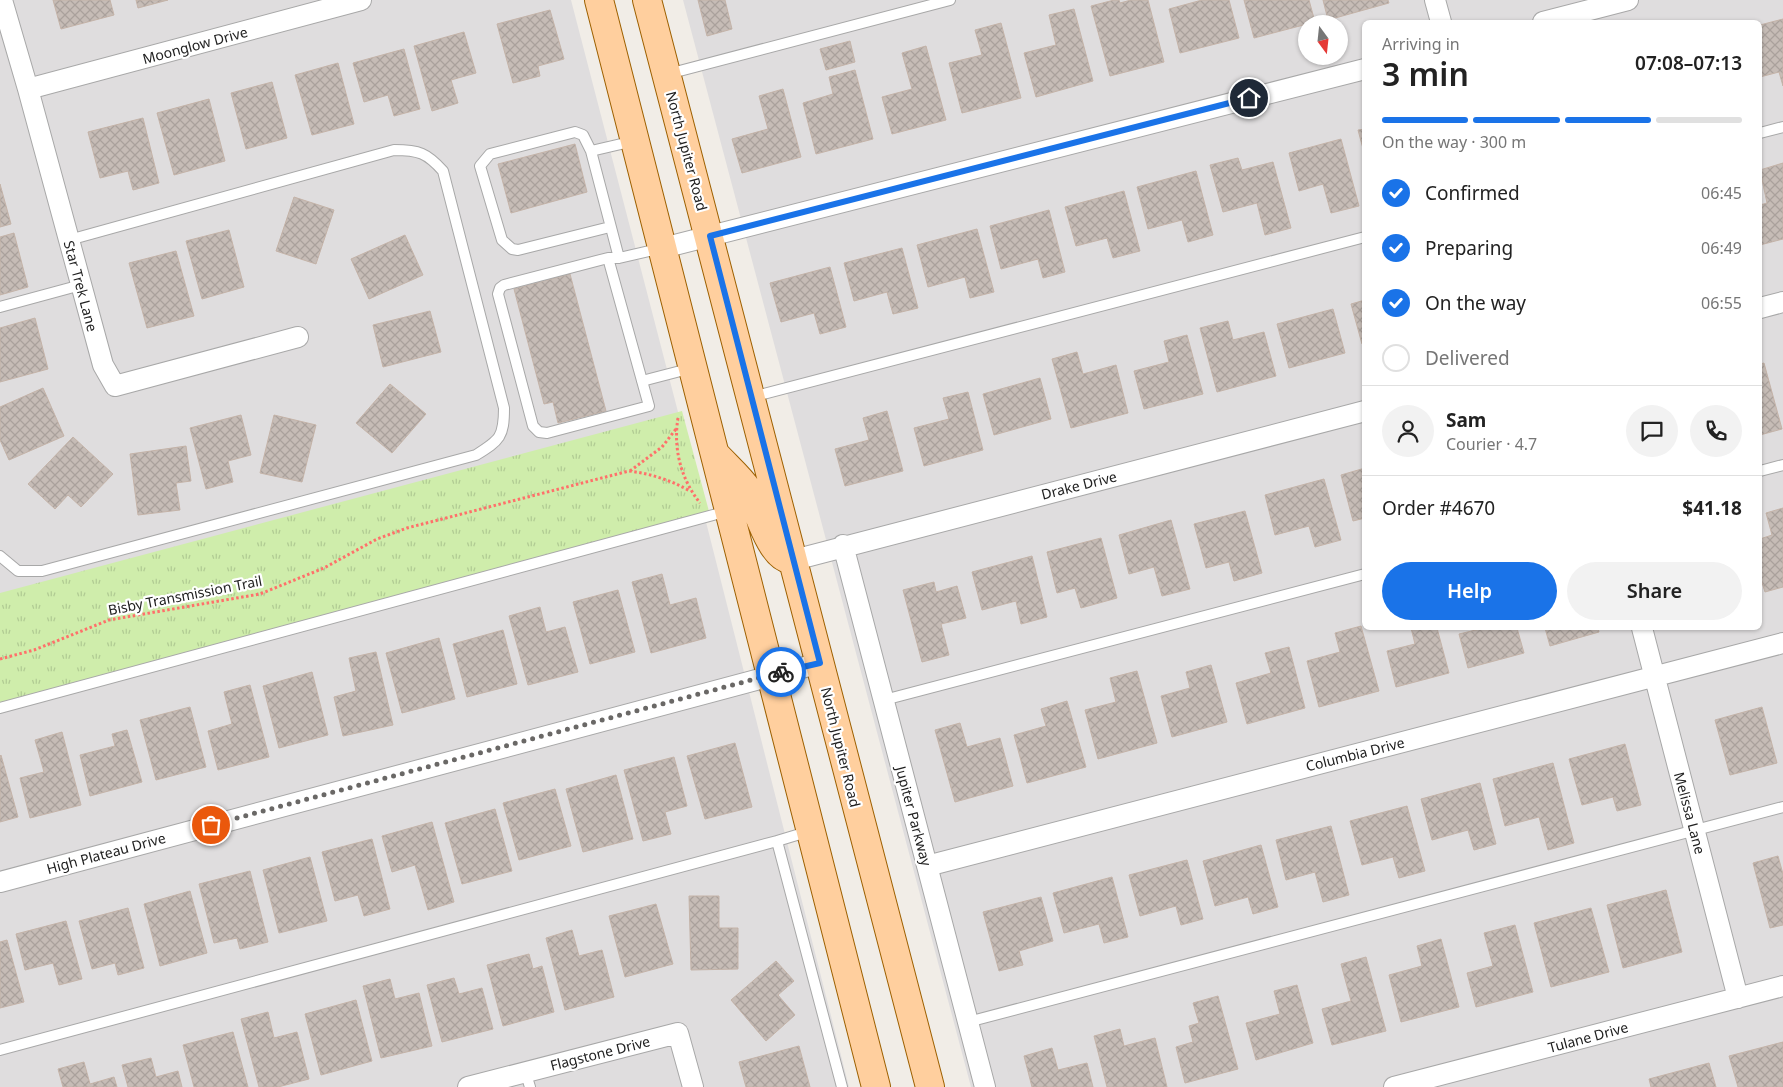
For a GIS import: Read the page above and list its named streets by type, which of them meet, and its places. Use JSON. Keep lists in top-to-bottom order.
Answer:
{
  "streets": {
    "main road": ["North Jupiter Road"],
    "street": [
      "Moonglow Drive",
      "Star Trek Lane",
      "Drake Drive",
      "Columbia Drive",
      "Melissa Lane",
      "Jupiter Parkway",
      "High Plateau Drive",
      "Tulane Drive",
      "Flagstone Drive"
    ],
    "path": ["Bisby Transmission Trail"]
  },
  "crossings": [
    ["Moonglow Drive", "Star Trek Lane"],
    ["North Jupiter Road", "Drake Drive"],
    ["North Jupiter Road", "High Plateau Drive"],
    ["Drake Drive", "Jupiter Parkway"],
    ["Columbia Drive", "Melissa Lane"],
    ["Columbia Drive", "Jupiter Parkway"],
    ["Melissa Lane", "Tulane Drive"]
  ],
  "north": "bottom",
  "page": {
    "heading": ["3 min", "Arriving in", "07:08–07:13"],
    "panel": [
      "Sam",
      "Courier · 4.7",
      "Order #4670",
      "$41.18"
    ],
    "bar": "On the way · 300 m",
    "list": [
      ["Confirmed", "06:45"],
      ["Preparing", "06:49"],
      ["On the way", "06:55"],
      "Delivered"
    ],
    "buttons": ["Help", "Share"]
  }
}
